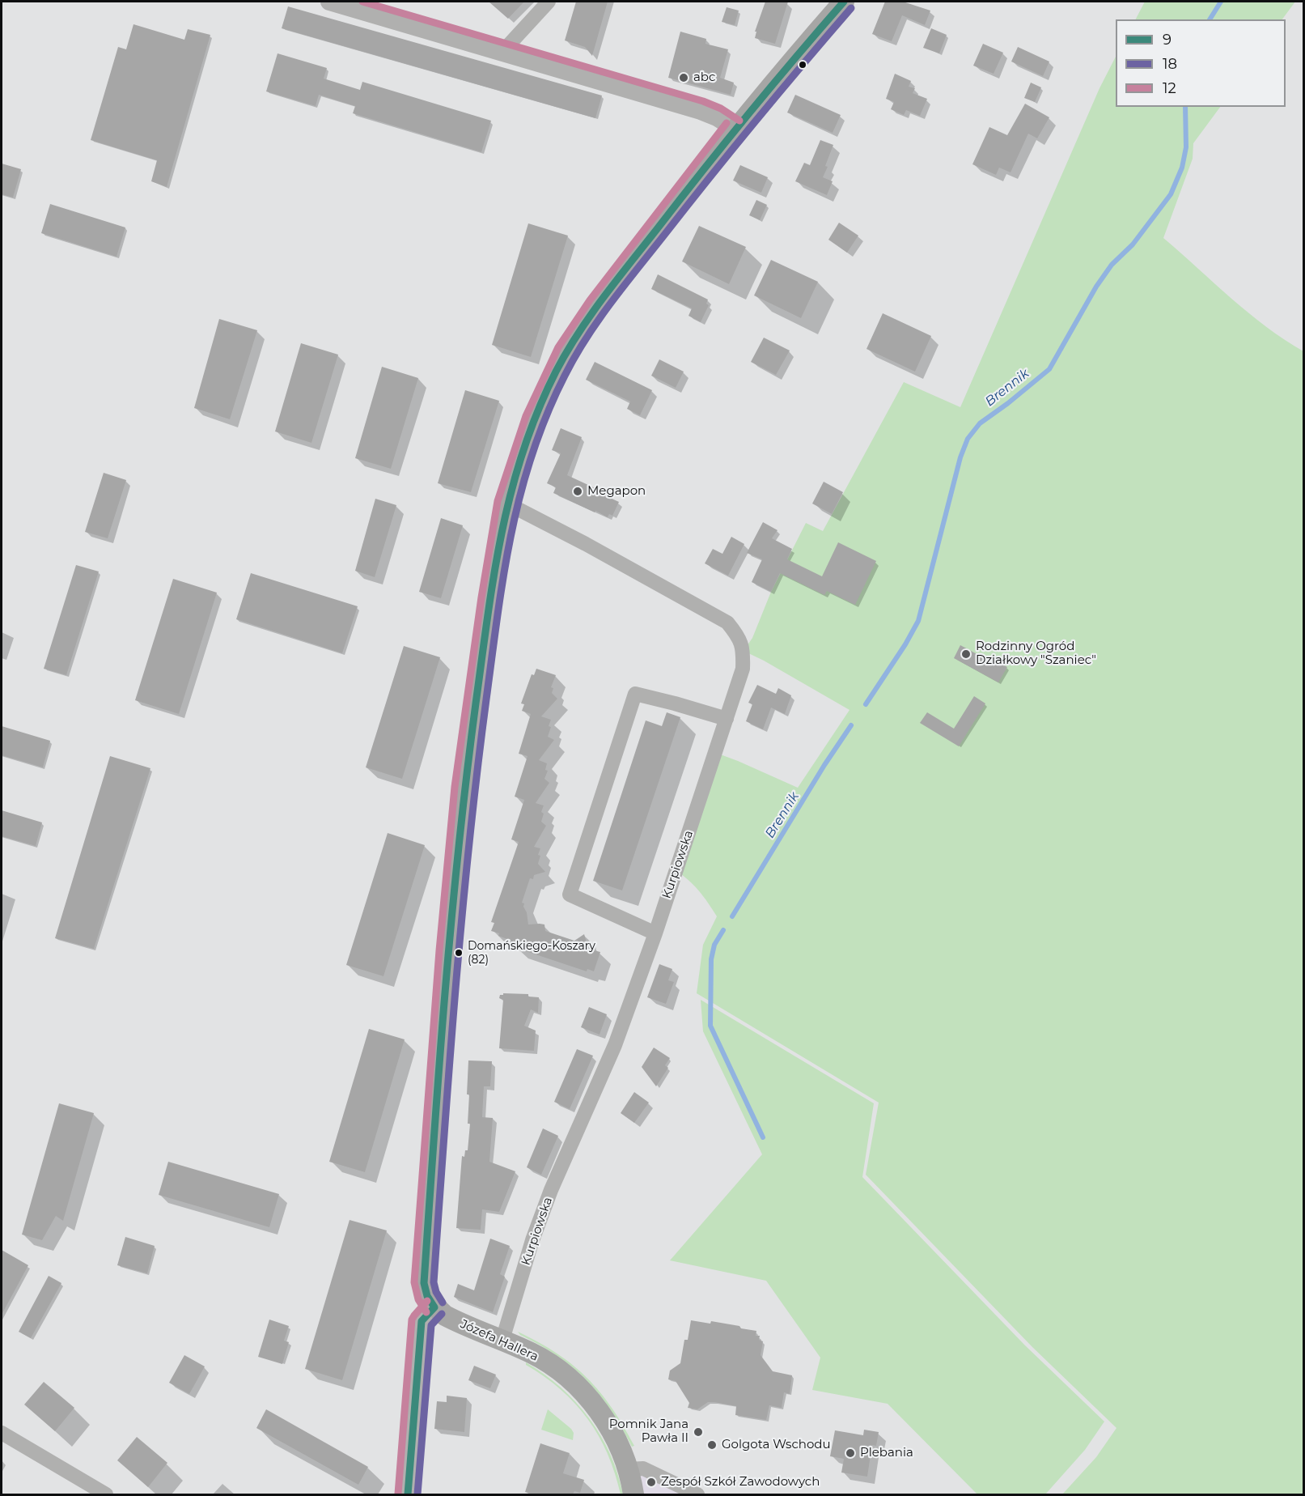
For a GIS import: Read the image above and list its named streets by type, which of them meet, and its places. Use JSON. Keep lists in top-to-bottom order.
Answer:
{
  "streets": {
    "main road": ["Józefa Hallera"],
    "street": ["Kurpiowska"]
  },
  "crossings": [
    ["Kurpiowska", "Józefa Hallera"]
  ],
  "water": ["Brennik"],
  "places": [
    "abc",
    "Megapon",
    "Rodzinny Ogród Działkowy \"Szaniec\"",
    "Domańskiego-Koszary (82)",
    "Pomnik Jana Pawła II",
    "Golgota Wschodu",
    "Plebania",
    "Zespół Szkół Zawodowych"
  ],
  "lines": ["transit line 9", "transit line 12", "transit line 18"],
  "legend": ["9", "18", "12"]
}
